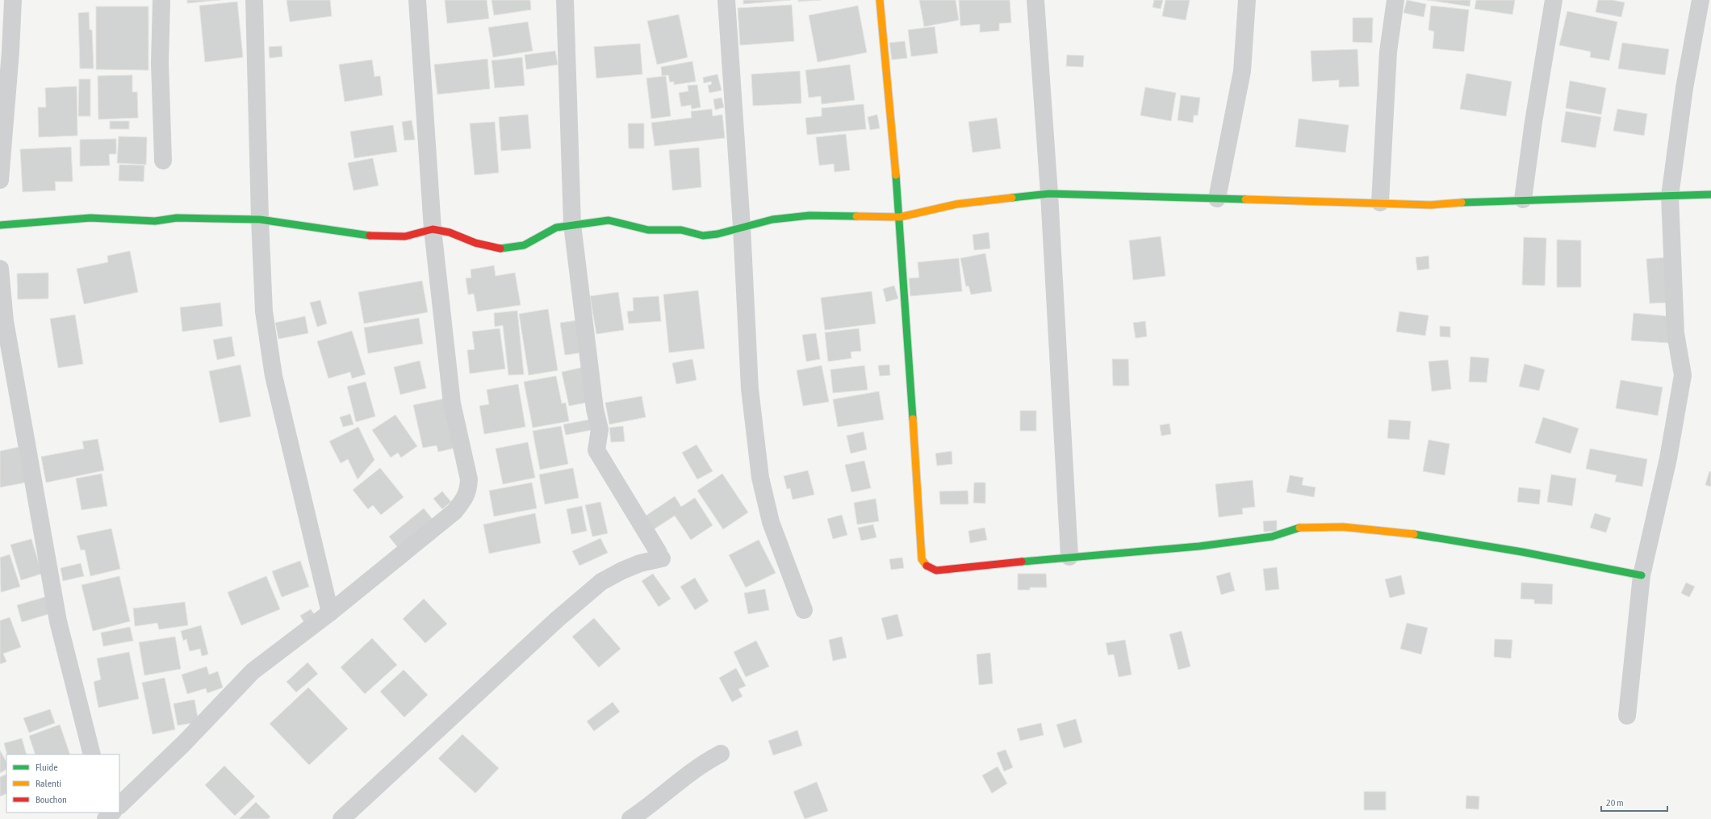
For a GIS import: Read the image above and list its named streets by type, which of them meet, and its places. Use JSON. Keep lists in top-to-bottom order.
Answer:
{
  "legend": ["Fluide", "Ralenti", "Bouchon"],
  "scale_bar": "20 m"
}
